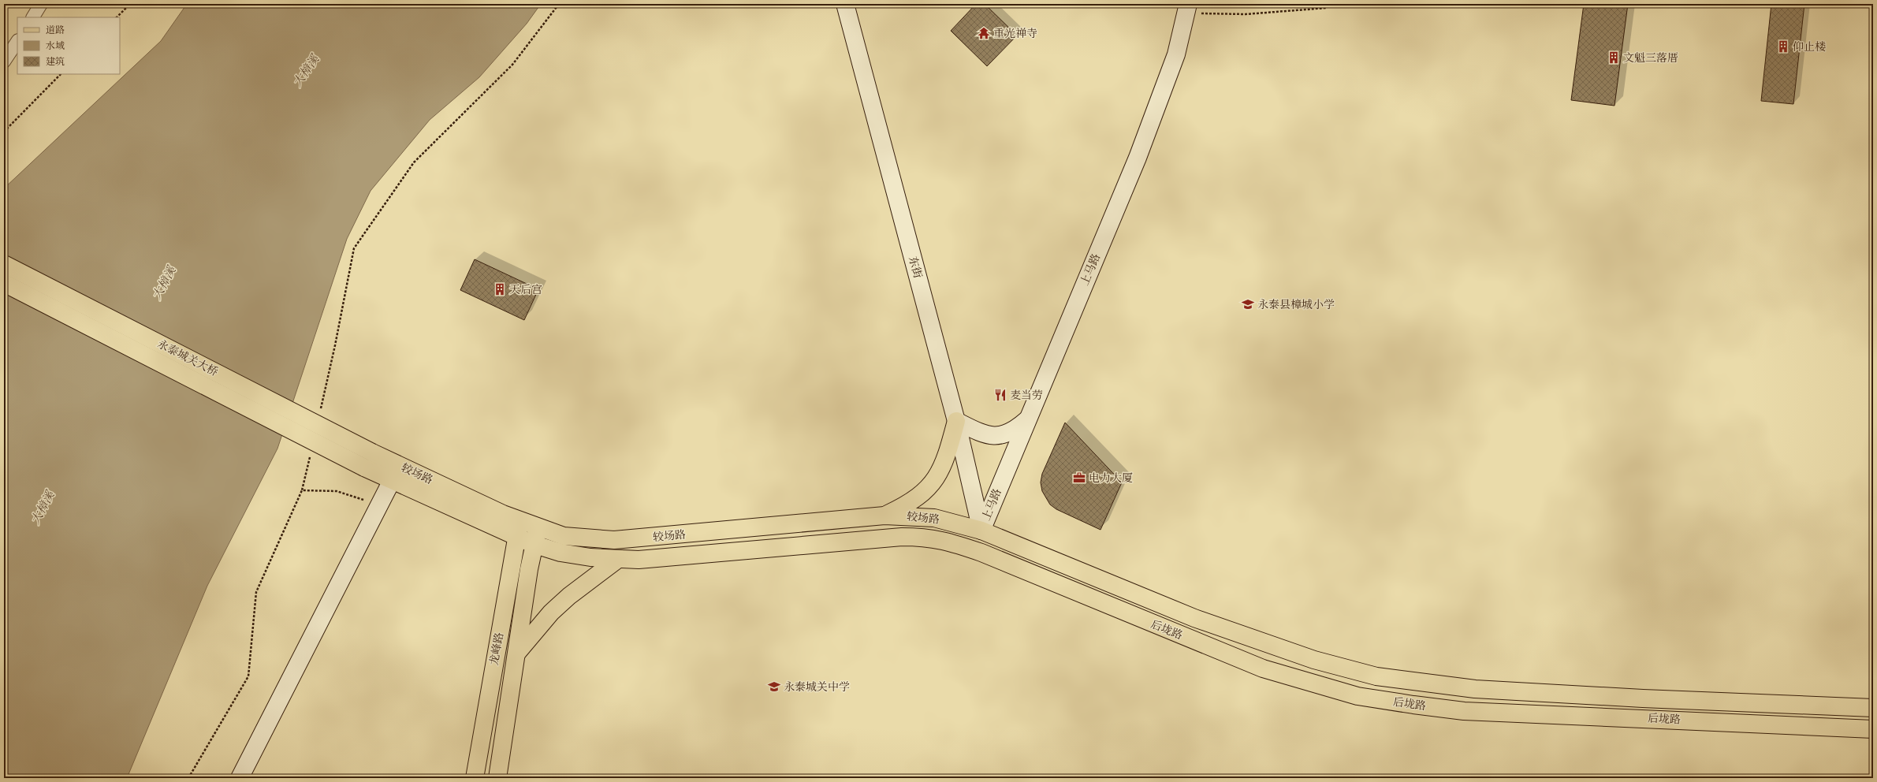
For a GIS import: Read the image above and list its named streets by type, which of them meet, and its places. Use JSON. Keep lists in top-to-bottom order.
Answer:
{
  "streets": {
    "main road": [
      "永泰城关大桥",
      "较场路",
      "后垅路",
      "龙峰路"
    ],
    "street": ["东街", "上马路"]
  },
  "crossings": [
    ["东街", "上马路"],
    ["东街", "较场路"],
    ["东街", "后垅路"],
    ["上马路", "较场路"],
    ["上马路", "后垅路"],
    ["永泰城关大桥", "较场路"],
    ["较场路", "后垅路"],
    ["较场路", "龙峰路"]
  ],
  "water": ["大樟溪"],
  "places": {
    "temple": ["重光禅寺"],
    "building": ["仰止楼", "文魁三落厝", "天后宫"],
    "school or university": ["永泰县樟城小学", "永泰城关中学"],
    "restaurant": ["麦当劳"],
    "office": ["电力大厦"]
  },
  "legend": ["道路", "水域", "建筑"]
}
